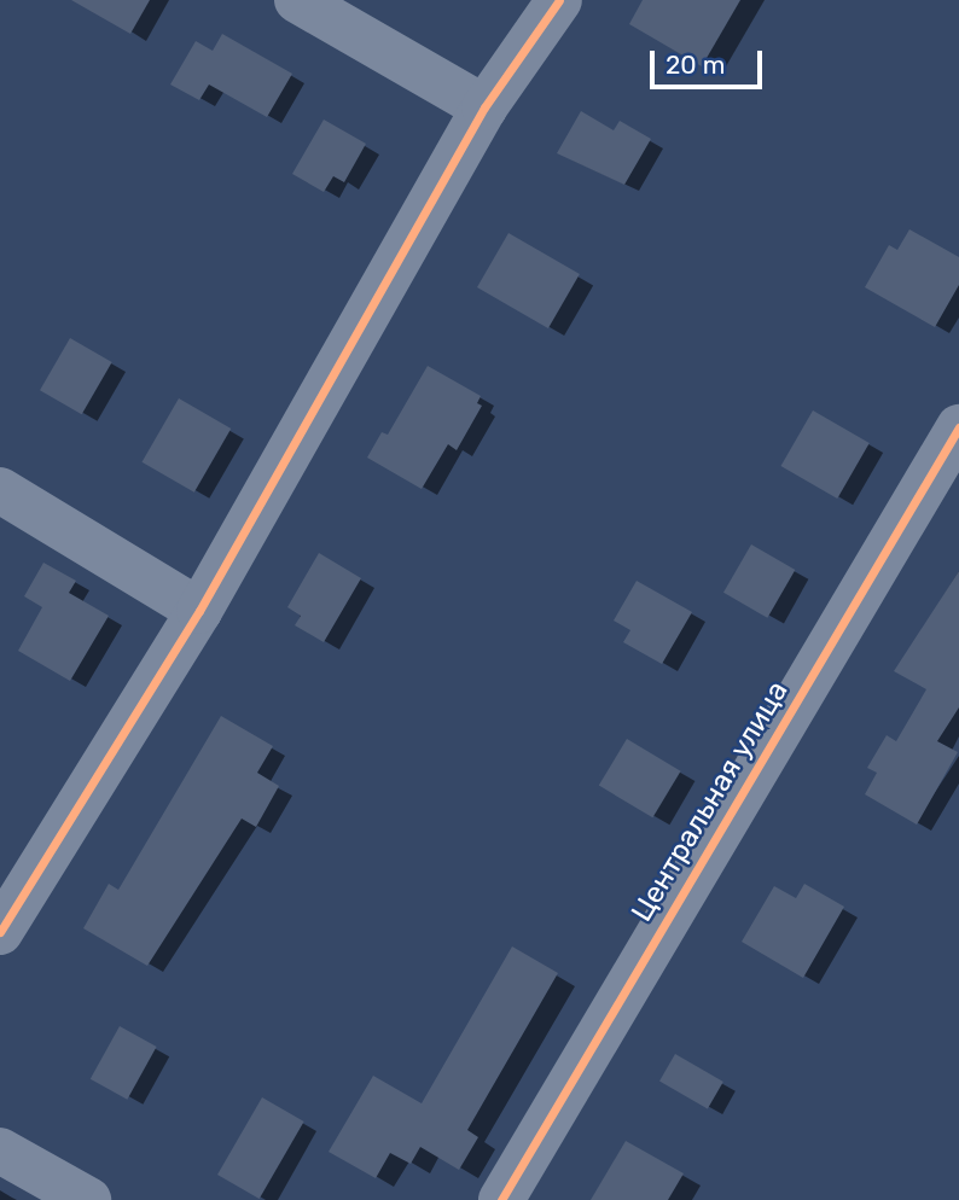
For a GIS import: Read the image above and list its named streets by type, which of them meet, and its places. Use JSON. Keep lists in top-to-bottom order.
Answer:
{
  "streets": {
    "street": ["Центральная улица"]
  },
  "scale_bar": "20 m"
}
